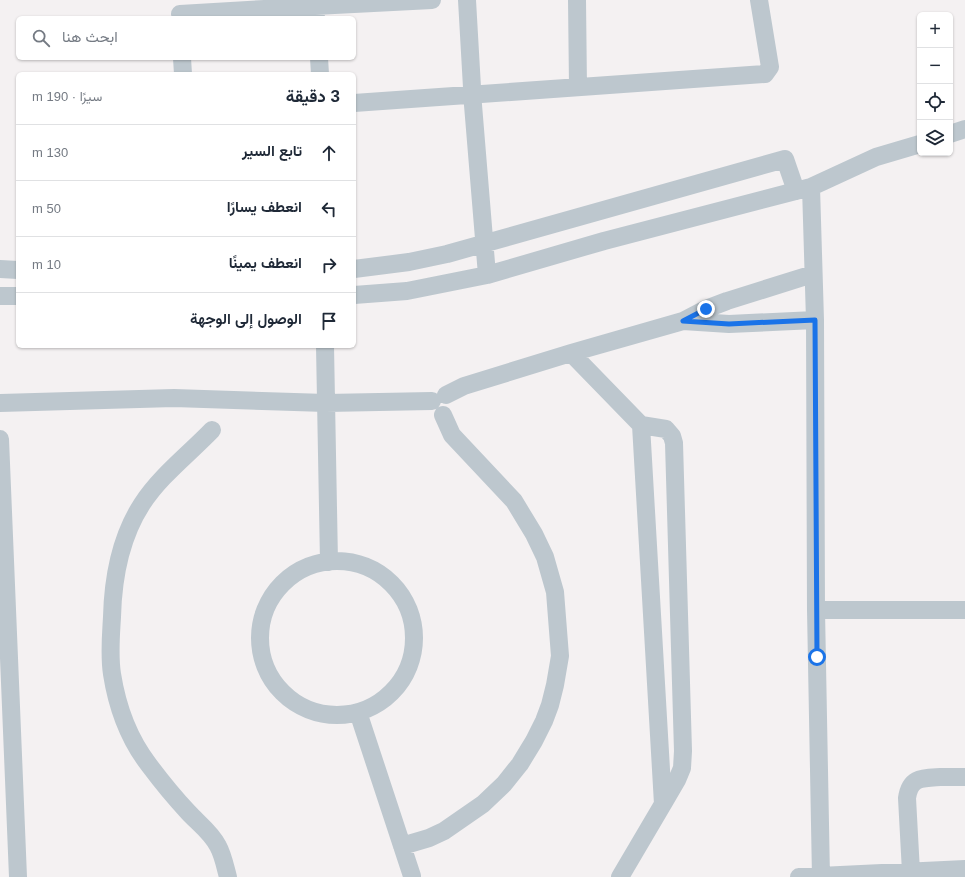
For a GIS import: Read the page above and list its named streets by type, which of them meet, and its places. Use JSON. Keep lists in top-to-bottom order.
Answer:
{
  "page": {
    "map_buttons": ["+", "−"],
    "search": "ابحث هنا",
    "heading": ["3 دقيقة", "سيرًا · 190 m"],
    "list": [
      ["تابع السير", "130 m"],
      ["انعطف يسارًا", "50 m"],
      ["انعطف يمينًا", "10 m"],
      "الوصول إلى الوجهة"
    ]
  }
}
